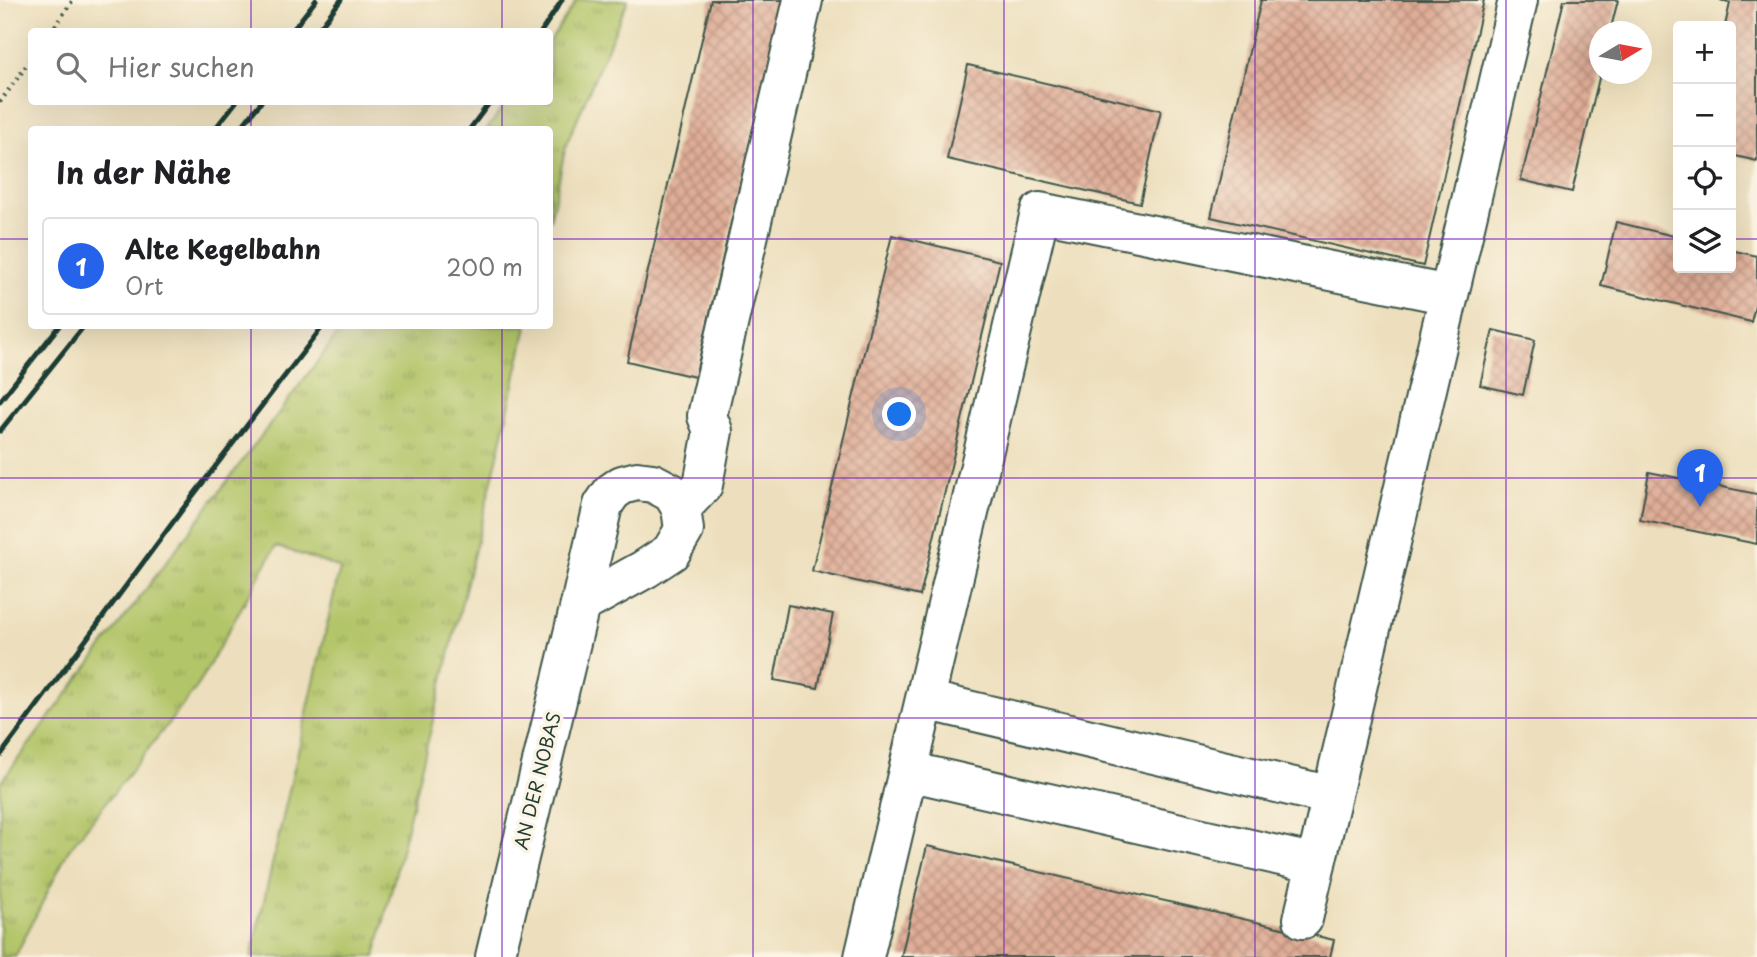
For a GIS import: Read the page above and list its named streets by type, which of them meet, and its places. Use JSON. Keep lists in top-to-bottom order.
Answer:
{
  "streets": {
    "street": ["AN DER NOBAS"]
  },
  "north": "right",
  "page": {
    "map_buttons": ["+", "−"],
    "search": "Hier suchen",
    "heading": "In der Nähe",
    "list": [
      {
        "mark": "1",
        "name": "Alte Kegelbahn",
        "note": "Ort",
        "value": "200 m"
      }
    ],
    "pins": "1"
  }
}
